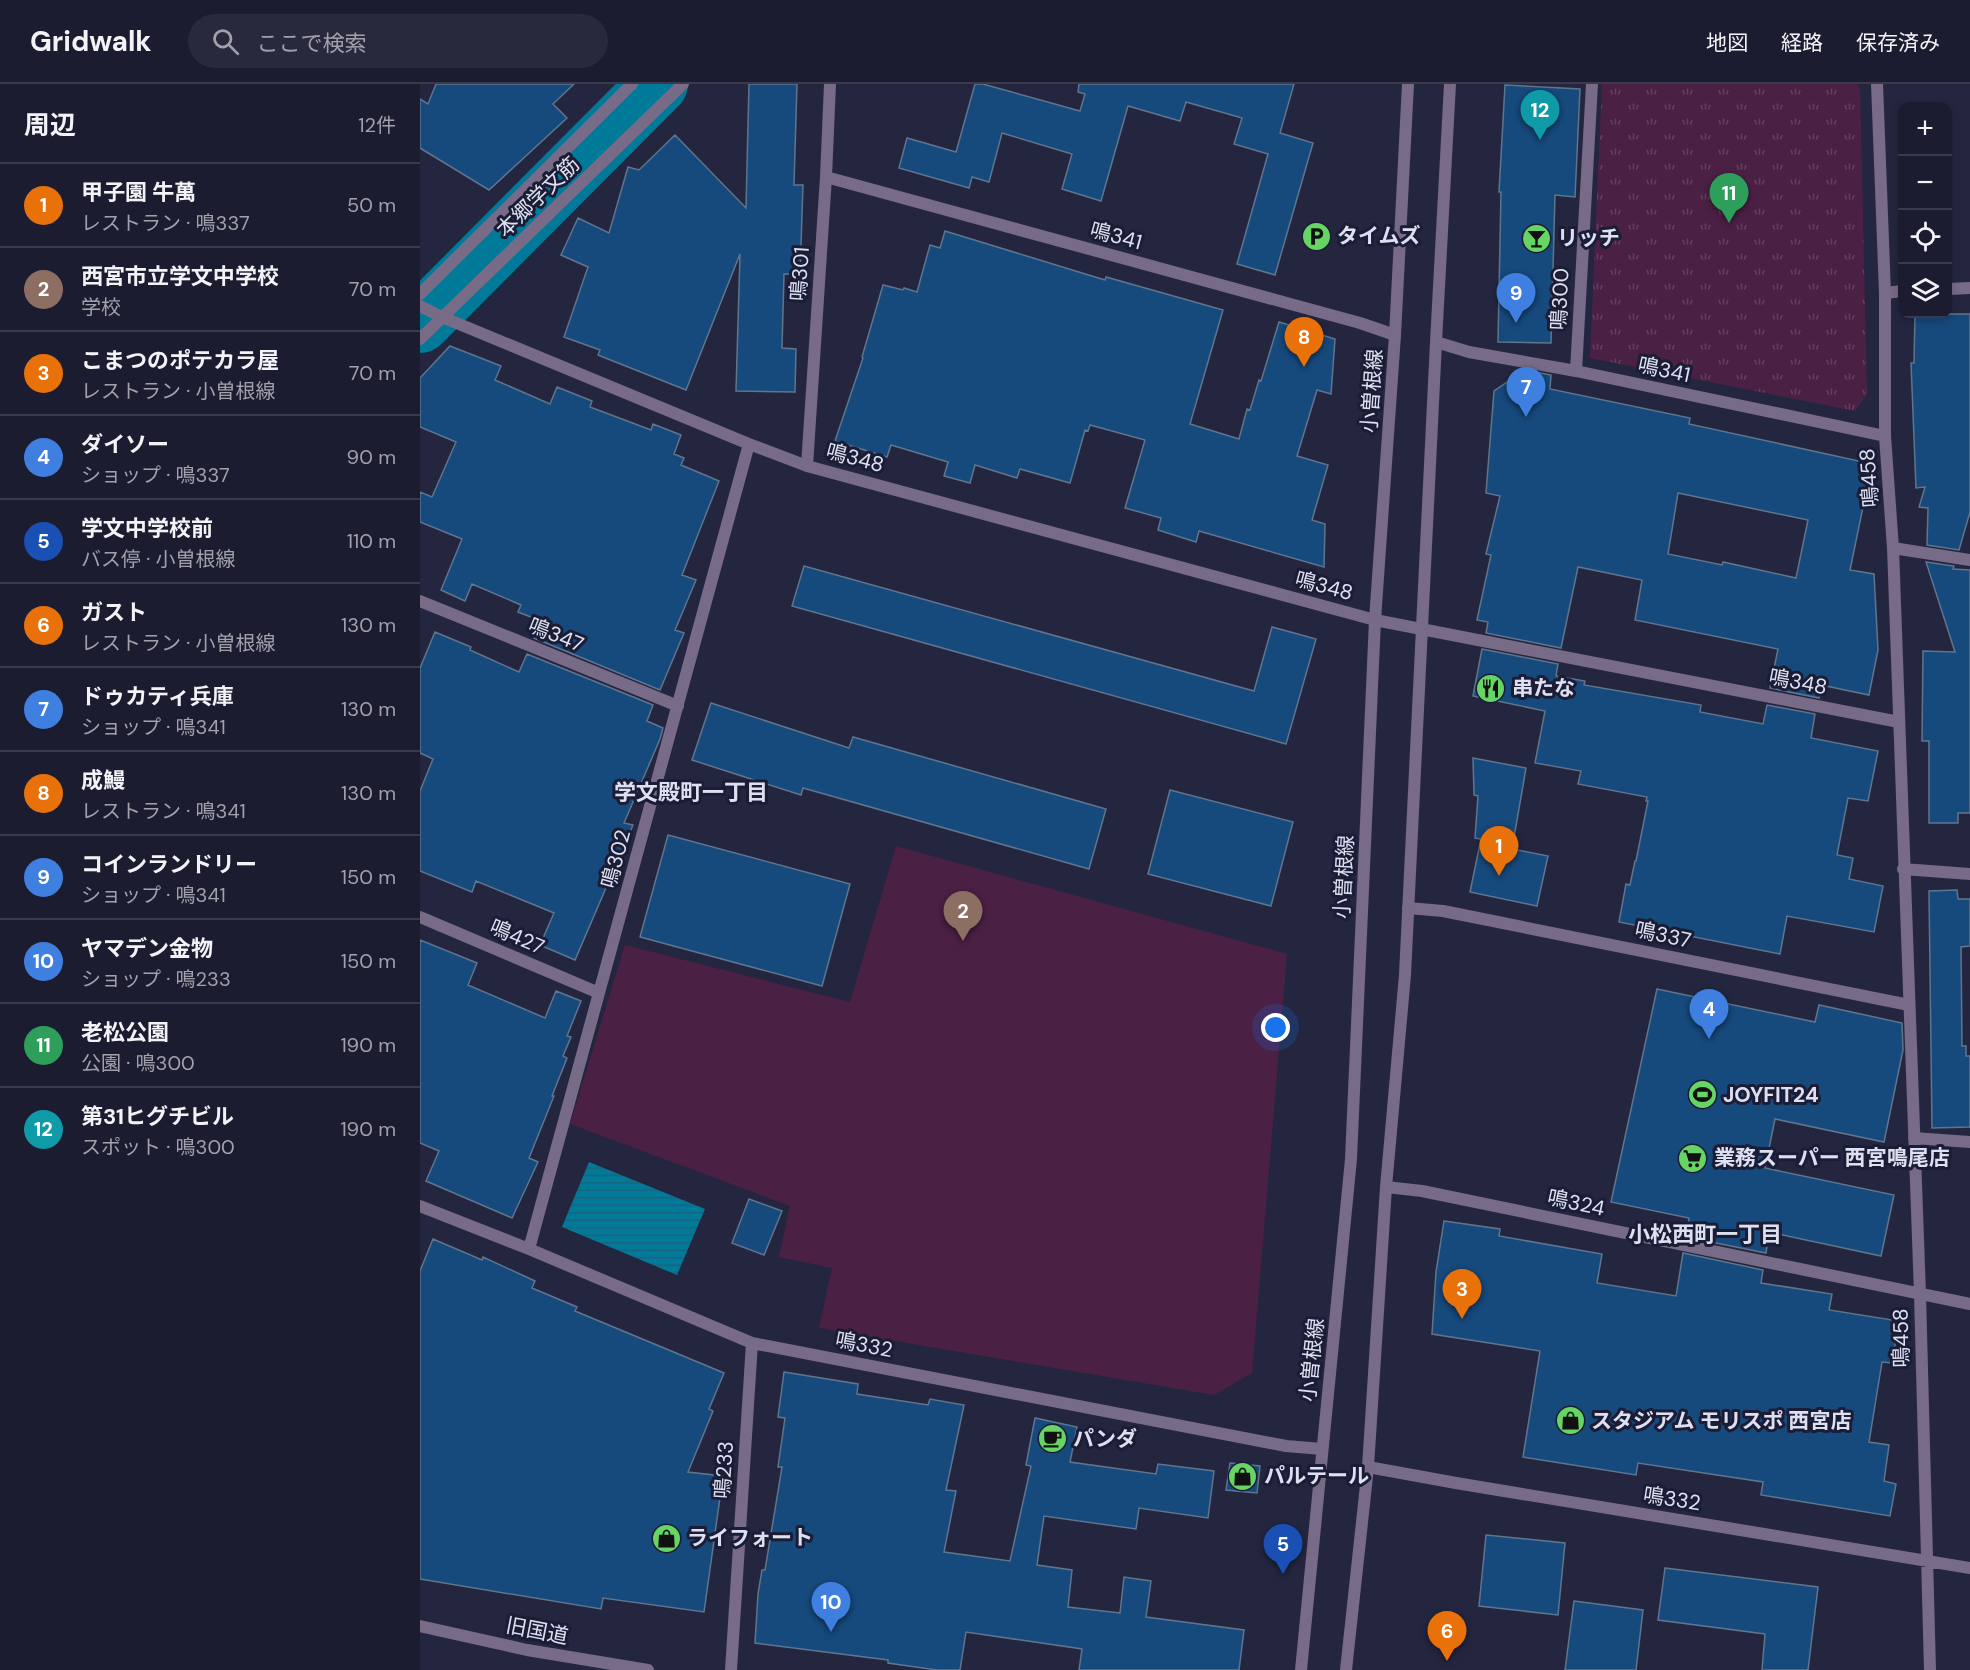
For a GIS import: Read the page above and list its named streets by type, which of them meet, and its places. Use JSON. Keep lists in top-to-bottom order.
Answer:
{
  "streets": {
    "street": [
      "本郷学文筋",
      "鳴341",
      "鳴301",
      "鳴300",
      "小曽根線",
      "鳴348",
      "鳴458",
      "鳴347",
      "鳴302",
      "鳴337",
      "鳴427",
      "鳴324",
      "鳴332",
      "鳴233",
      "旧国道"
    ]
  },
  "crossings": [
    ["本郷学文筋", "鳴348"],
    ["鳴341", "鳴301"],
    ["鳴341", "鳴300"],
    ["鳴341", "小曽根線"],
    ["鳴341", "鳴458"],
    ["鳴301", "鳴348"],
    ["小曽根線", "鳴348"],
    ["小曽根線", "鳴332"],
    ["鳴348", "鳴458"],
    ["鳴348", "鳴302"],
    ["鳴458", "鳴337"],
    ["鳴458", "鳴324"],
    ["鳴458", "鳴332"],
    ["鳴347", "鳴302"],
    ["鳴302", "鳴427"],
    ["鳴302", "鳴332"],
    ["鳴332", "鳴233"]
  ],
  "districts": ["学文殿町一丁目", "小松西町一丁目"],
  "places": {
    "parking": ["タイムズ"],
    "bar": ["リッチ"],
    "restaurant": ["串たな"],
    "sports": ["JOYFIT24"],
    "supermarket": ["業務スーパー 西宮鳴尾店"],
    "shop": ["スタジアム モリスポ 西宮店", "パルテール", "ライフォート"],
    "cafe": ["パンダ"]
  },
  "page": {
    "header": "Gridwalk",
    "search": "ここで検索",
    "nav": ["地図", "経路", "保存済み"],
    "heading": ["周辺", "12件"],
    "pins": [
      "12",
      "11",
      "9",
      "8",
      "7",
      "1",
      "2",
      "4",
      "3",
      "5",
      "10",
      "6"
    ],
    "map_buttons": ["+", "−"],
    "list": [
      {
        "mark": "1",
        "name": "甲子園 牛萬",
        "note": "レストラン · 鳴337",
        "value": "50 m"
      },
      {
        "mark": "2",
        "name": "西宮市立学文中学校",
        "note": "学校",
        "value": "70 m"
      },
      {
        "mark": "3",
        "name": "こまつのポテカラ屋",
        "note": "レストラン · 小曽根線",
        "value": "70 m"
      },
      {
        "mark": "4",
        "name": "ダイソー",
        "note": "ショップ · 鳴337",
        "value": "90 m"
      },
      {
        "mark": "5",
        "name": "学文中学校前",
        "note": "バス停 · 小曽根線",
        "value": "110 m"
      },
      {
        "mark": "6",
        "name": "ガスト",
        "note": "レストラン · 小曽根線",
        "value": "130 m"
      },
      {
        "mark": "7",
        "name": "ドゥカティ兵庫",
        "note": "ショップ · 鳴341",
        "value": "130 m"
      },
      {
        "mark": "8",
        "name": "成鰻",
        "note": "レストラン · 鳴341",
        "value": "130 m"
      },
      {
        "mark": "9",
        "name": "コインランドリー",
        "note": "ショップ · 鳴341",
        "value": "150 m"
      },
      {
        "mark": "10",
        "name": "ヤマデン金物",
        "note": "ショップ · 鳴233",
        "value": "150 m"
      },
      {
        "mark": "11",
        "name": "老松公園",
        "note": "公園 · 鳴300",
        "value": "190 m"
      },
      {
        "mark": "12",
        "name": "第31ヒグチビル",
        "note": "スポット · 鳴300",
        "value": "190 m"
      }
    ]
  }
}
